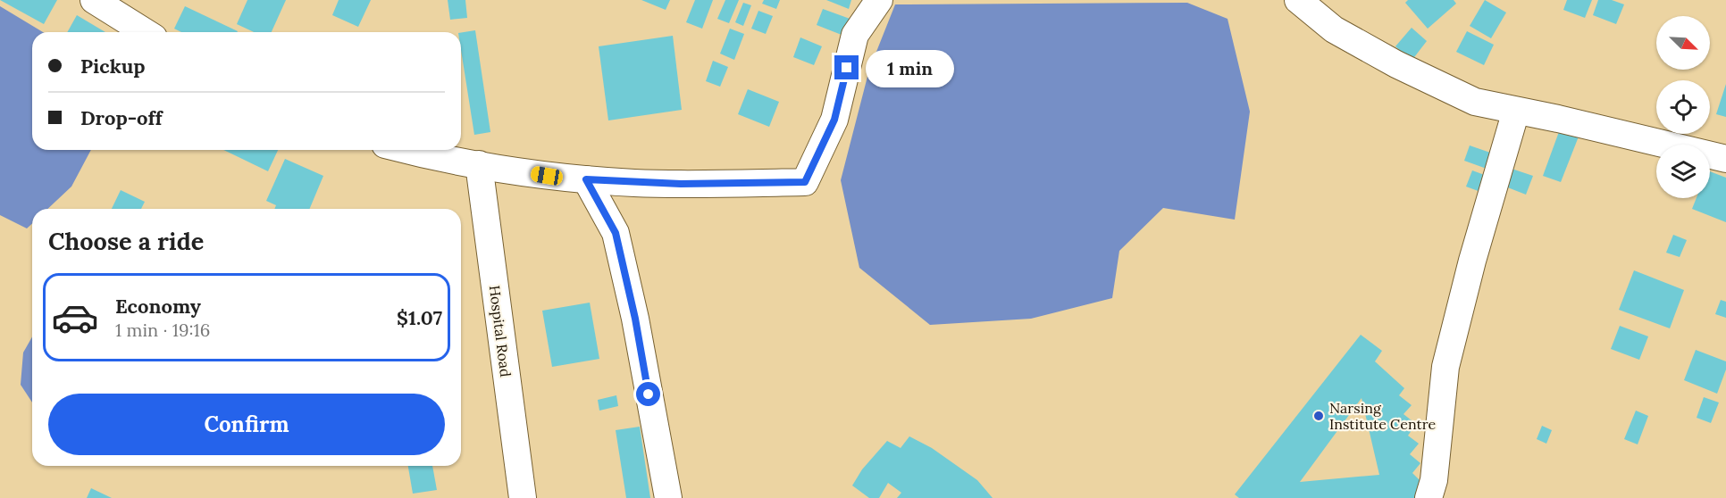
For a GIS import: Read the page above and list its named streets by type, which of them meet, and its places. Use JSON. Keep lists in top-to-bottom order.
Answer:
{
  "streets": {
    "street": ["Hospital Road"]
  },
  "places": ["Narsing Institute Centre"],
  "north": "bottom right",
  "page": {
    "banner": ["Pickup", "Drop-off"],
    "bubble": "1 min",
    "heading": "Choose a ride",
    "list": [
      {
        "name": "Economy",
        "note": "1 min · 19:16",
        "value": "$1.07"
      }
    ],
    "buttons": "Confirm"
  }
}
